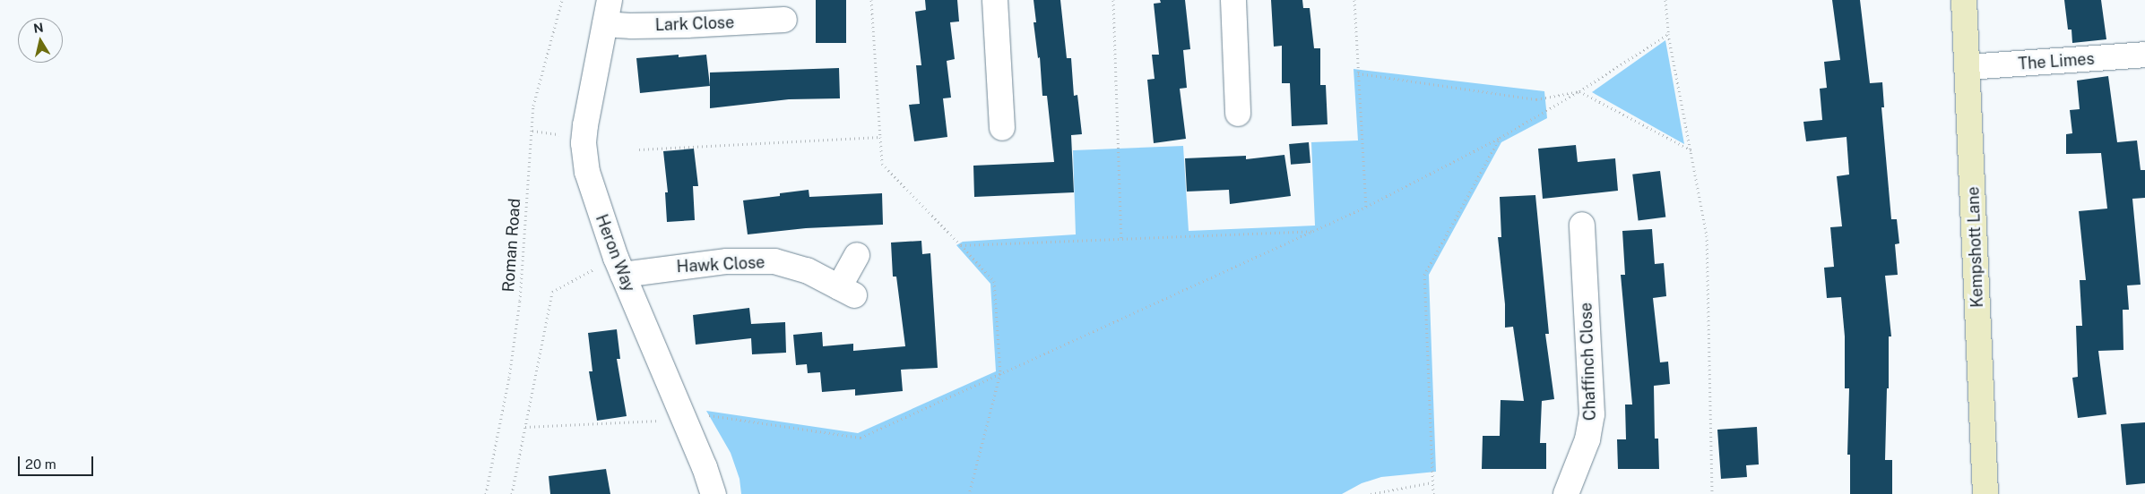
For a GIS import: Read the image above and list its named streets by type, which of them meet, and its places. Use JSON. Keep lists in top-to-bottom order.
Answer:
{
  "streets": {
    "street": [
      "Lark Close",
      "The Limes",
      "Kempshott Lane",
      "Heron Way",
      "Hawk Close",
      "Chaffinch Close"
    ],
    "path": ["Roman Road"]
  },
  "crossings": [
    ["Lark Close", "Heron Way"],
    ["The Limes", "Kempshott Lane"],
    ["Heron Way", "Hawk Close"]
  ],
  "scale_bar": "20 m",
  "north": "top"
}
